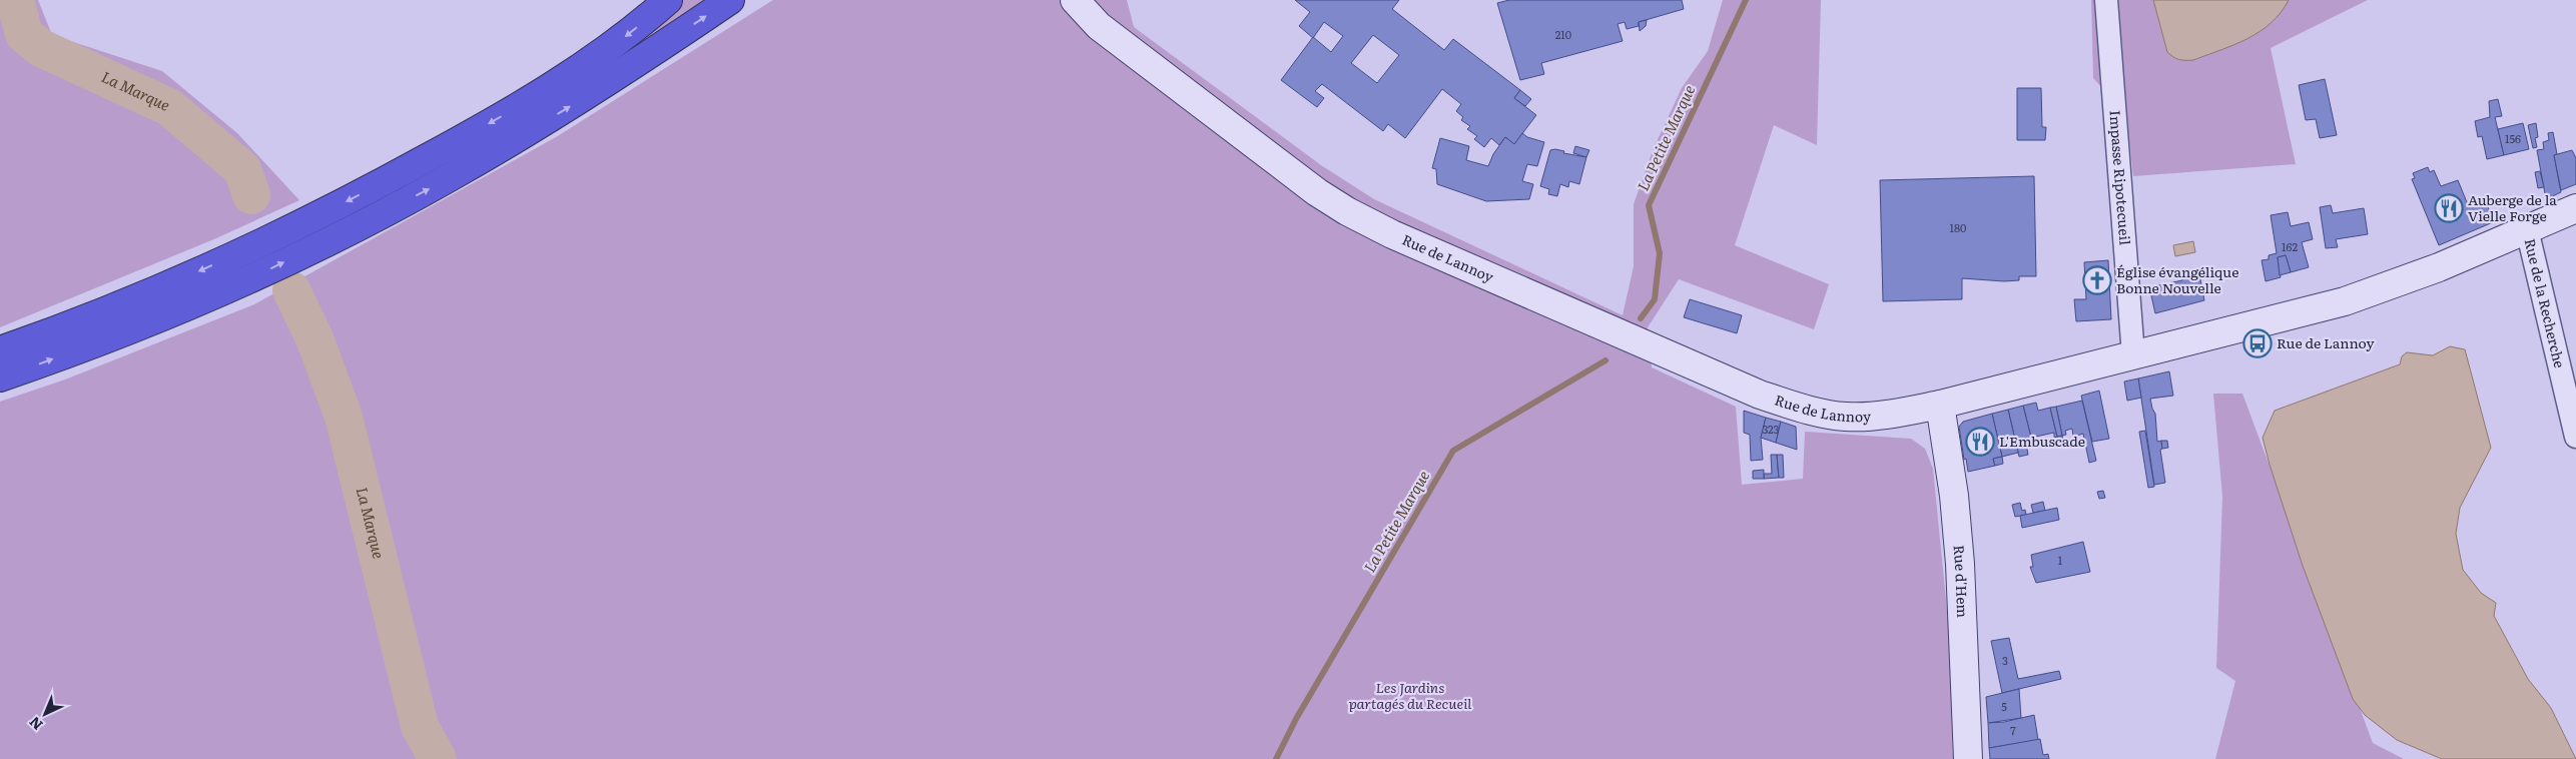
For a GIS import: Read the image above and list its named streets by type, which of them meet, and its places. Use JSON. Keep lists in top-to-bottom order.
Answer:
{
  "streets": {
    "main road": ["Rue de Lannoy", "Rue d'Hem"],
    "street": ["Impasse Ripotecueil", "Rue de la Recherche"]
  },
  "crossings": [
    ["Impasse Ripotecueil", "Rue de Lannoy"],
    ["Rue de Lannoy", "Rue de la Recherche"],
    ["Rue de Lannoy", "Rue d'Hem"]
  ],
  "water": ["La Marque", "La Petite Marque"],
  "parks": ["Les Jardins partagés du Recueil"],
  "places": {
    "restaurant": ["Auberge de la Vielle Forge", "L'Embuscade"],
    "church": ["Église évangélique Bonne Nouvelle"],
    "bus stop": ["Rue de Lannoy"]
  },
  "house_numbers": [
    "210",
    "156",
    "180",
    "162",
    "323",
    "1",
    "3",
    "5",
    "7"
  ],
  "north": "bottom left"
}
